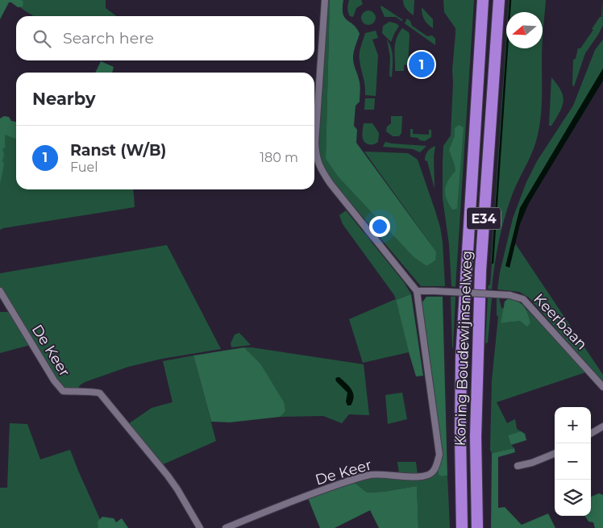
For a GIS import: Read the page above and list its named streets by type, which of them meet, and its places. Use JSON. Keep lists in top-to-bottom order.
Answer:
{
  "streets": {
    "highway": ["E34", "Koning Boudewijnsnelweg"],
    "street": ["Keerbaan", "De Keer"]
  },
  "crossings": [
    ["Keerbaan", "De Keer"]
  ],
  "north": "left",
  "page": {
    "search": "Search here",
    "pins": "1",
    "heading": "Nearby",
    "list": [
      {
        "mark": "1",
        "name": "Ranst (W/B)",
        "note": "Fuel",
        "value": "180 m"
      }
    ],
    "map_buttons": ["+", "−"]
  }
}
